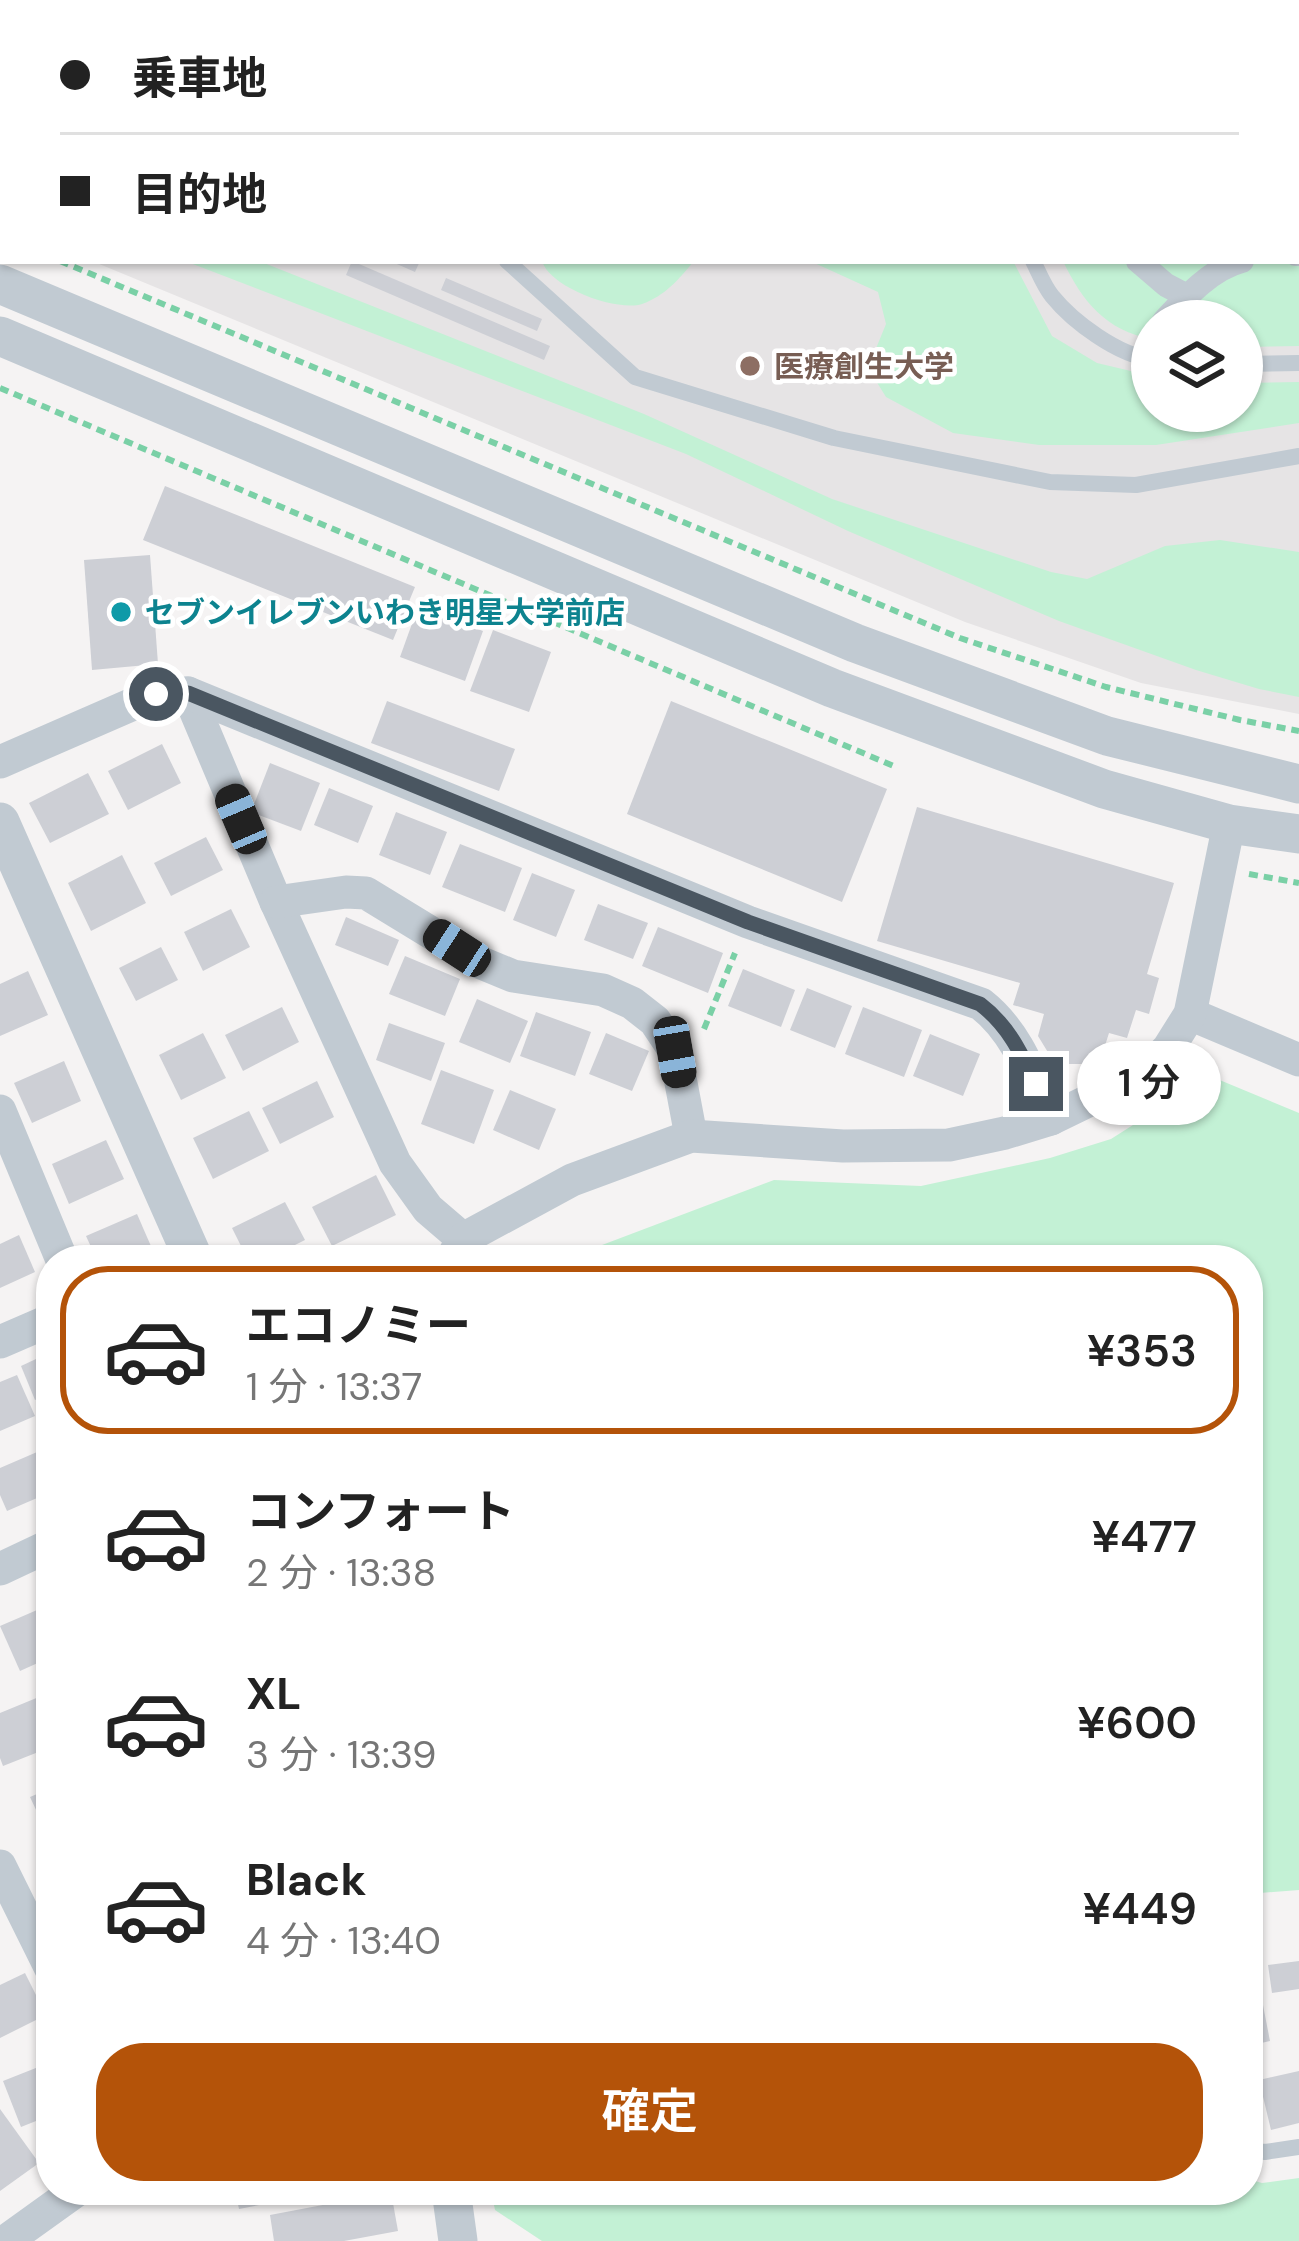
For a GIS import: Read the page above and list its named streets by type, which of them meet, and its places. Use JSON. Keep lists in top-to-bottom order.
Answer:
{
  "places": ["医療創生大学", "セブンイレブンいわき明星大学前店"],
  "page": {
    "banner": ["乗車地", "目的地"],
    "bubble": "1 分",
    "list": [
      {
        "name": "エコノミー",
        "note": "1 分 · 13:37",
        "value": "¥353"
      },
      {
        "name": "コンフォート",
        "note": "2 分 · 13:38",
        "value": "¥477"
      },
      {
        "name": "XL",
        "note": "3 分 · 13:39",
        "value": "¥600"
      },
      {
        "name": "Black",
        "note": "4 分 · 13:40",
        "value": "¥449"
      }
    ],
    "buttons": "確定"
  }
}
